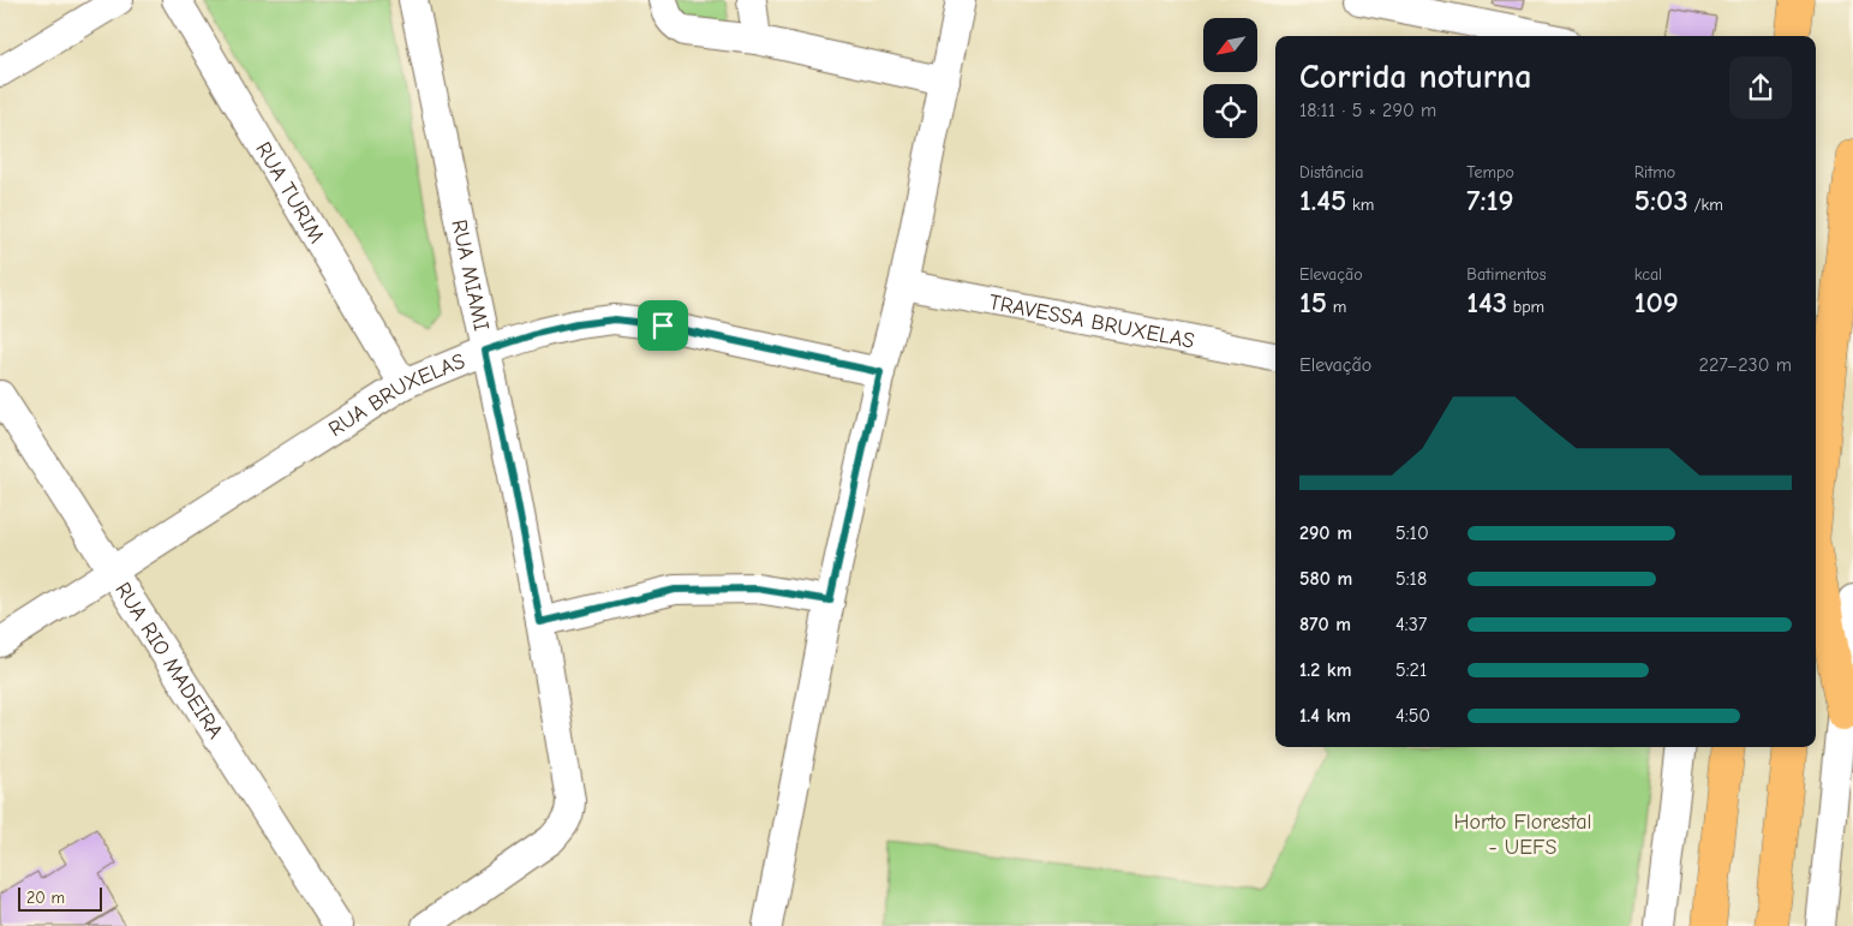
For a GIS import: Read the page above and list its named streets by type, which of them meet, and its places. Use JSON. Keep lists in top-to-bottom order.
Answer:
{
  "streets": {
    "street": [
      "RUA TURIM",
      "RUA MIAMI",
      "TRAVESSA BRUXELAS",
      "RUA BRUXELAS",
      "RUA RIO MADEIRA"
    ]
  },
  "crossings": [
    ["RUA TURIM", "RUA BRUXELAS"],
    ["RUA MIAMI", "RUA BRUXELAS"],
    ["RUA BRUXELAS", "RUA RIO MADEIRA"]
  ],
  "parks": ["Horto Florestal - UEFS"],
  "scale_bar": "20 m",
  "north": "bottom left",
  "page": {
    "heading": ["Corrida noturna", "18:11 · 5 × 290 m"],
    "stats": [
      ["Distância", "1.45 km"],
      ["Tempo", "7:19"],
      ["Ritmo", "5:03 /km"],
      ["Elevação", "15 m"],
      ["Batimentos", "143 bpm"],
      ["kcal", "109"]
    ],
    "chart": ["Elevação", "227–230 m"],
    "list": [
      {
        "name": "290 m",
        "note": "5:10"
      },
      {
        "name": "580 m",
        "note": "5:18"
      },
      {
        "name": "870 m",
        "note": "4:37"
      },
      {
        "name": "1.2 km",
        "note": "5:21"
      },
      {
        "name": "1.4 km",
        "note": "4:50"
      }
    ],
    "scale": "20 m"
  }
}
